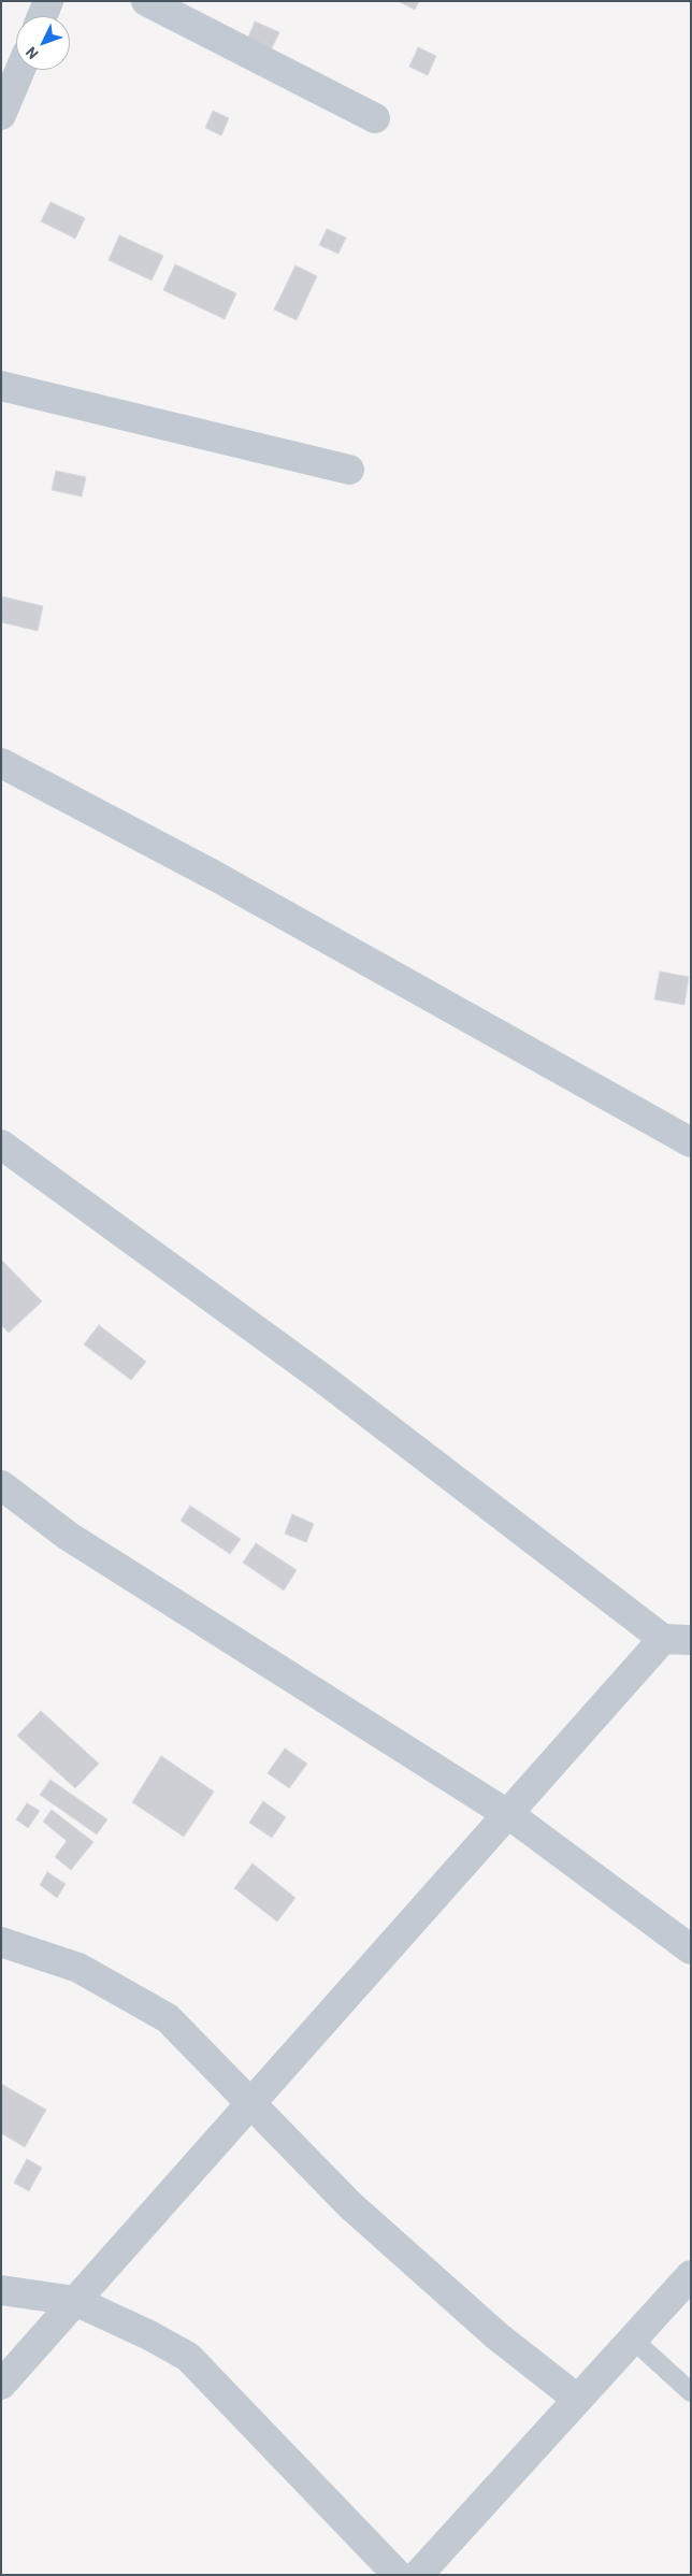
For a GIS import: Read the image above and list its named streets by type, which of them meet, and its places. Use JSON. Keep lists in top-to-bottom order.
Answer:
{
  "north": "bottom left"
}
